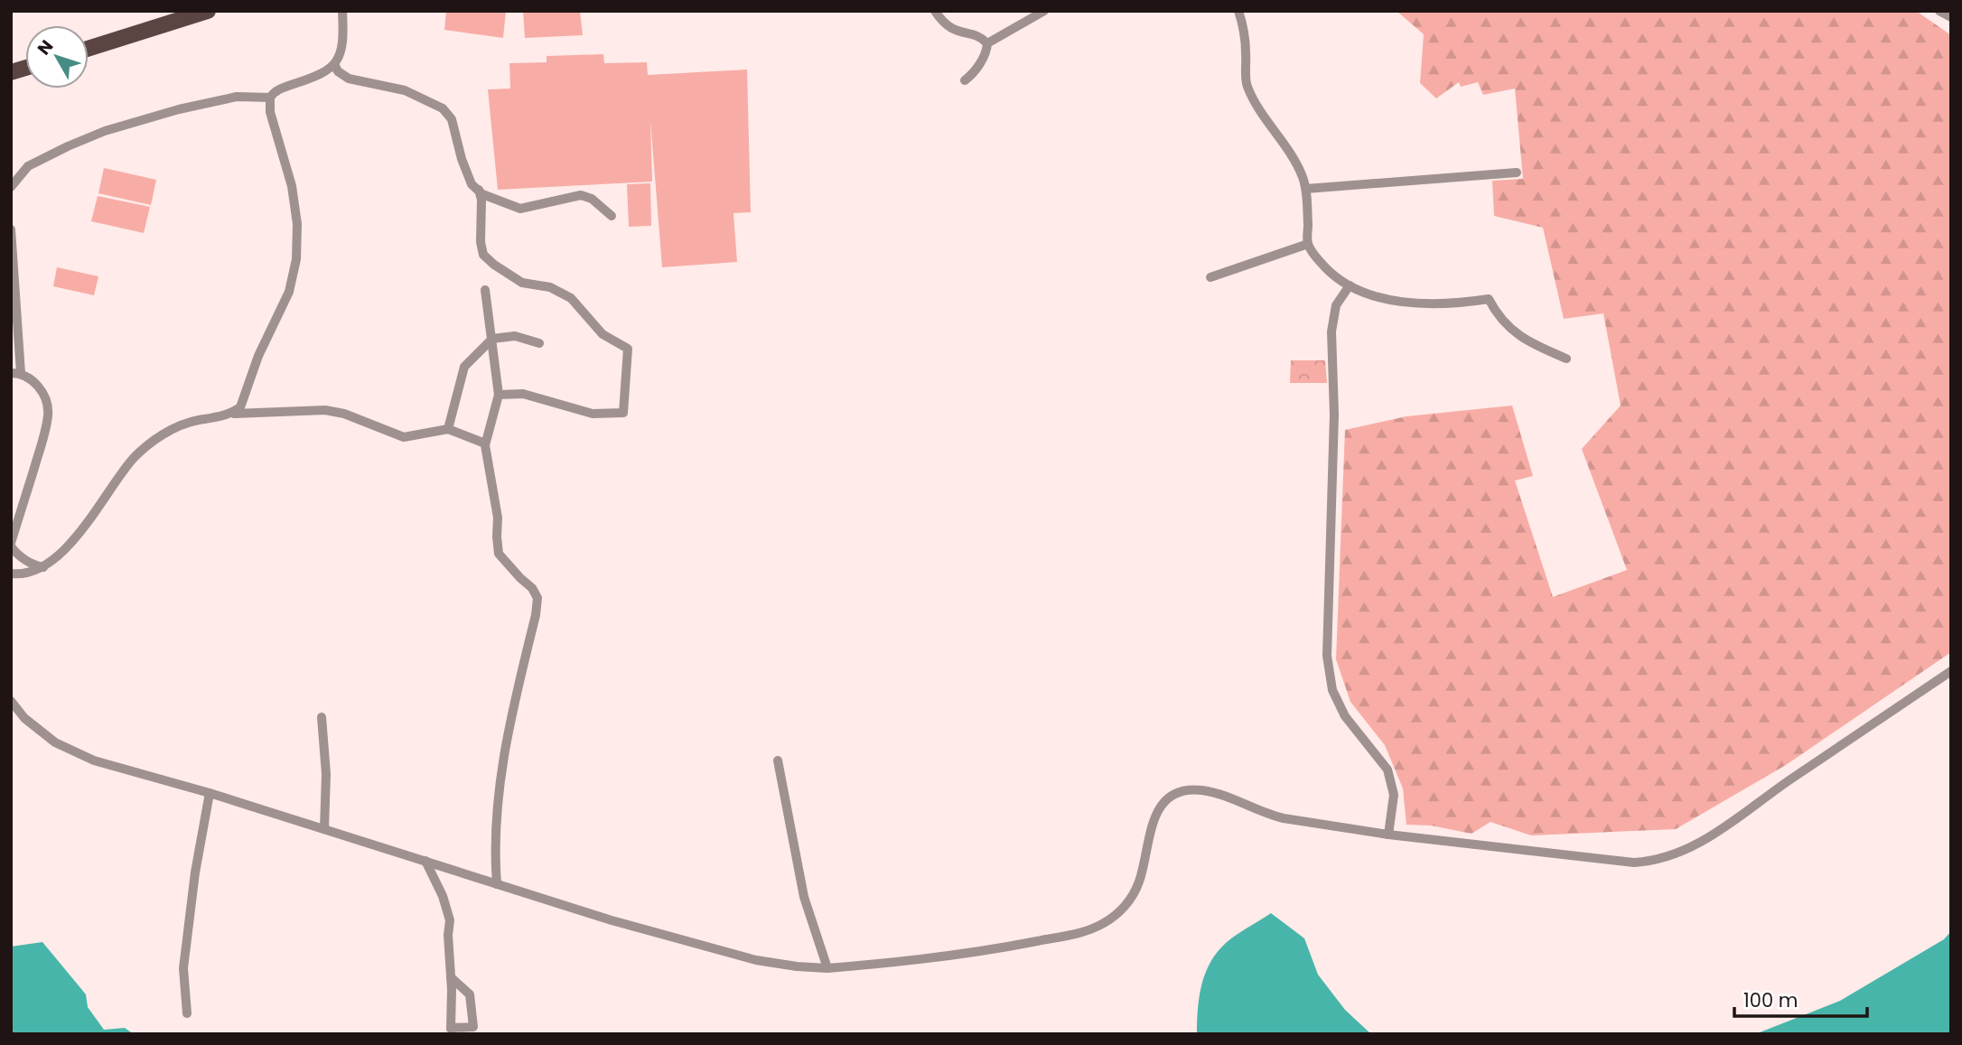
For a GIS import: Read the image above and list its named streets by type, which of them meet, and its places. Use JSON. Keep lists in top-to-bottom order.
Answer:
{
  "scale_bar": "100 m",
  "north": "top left"
}
